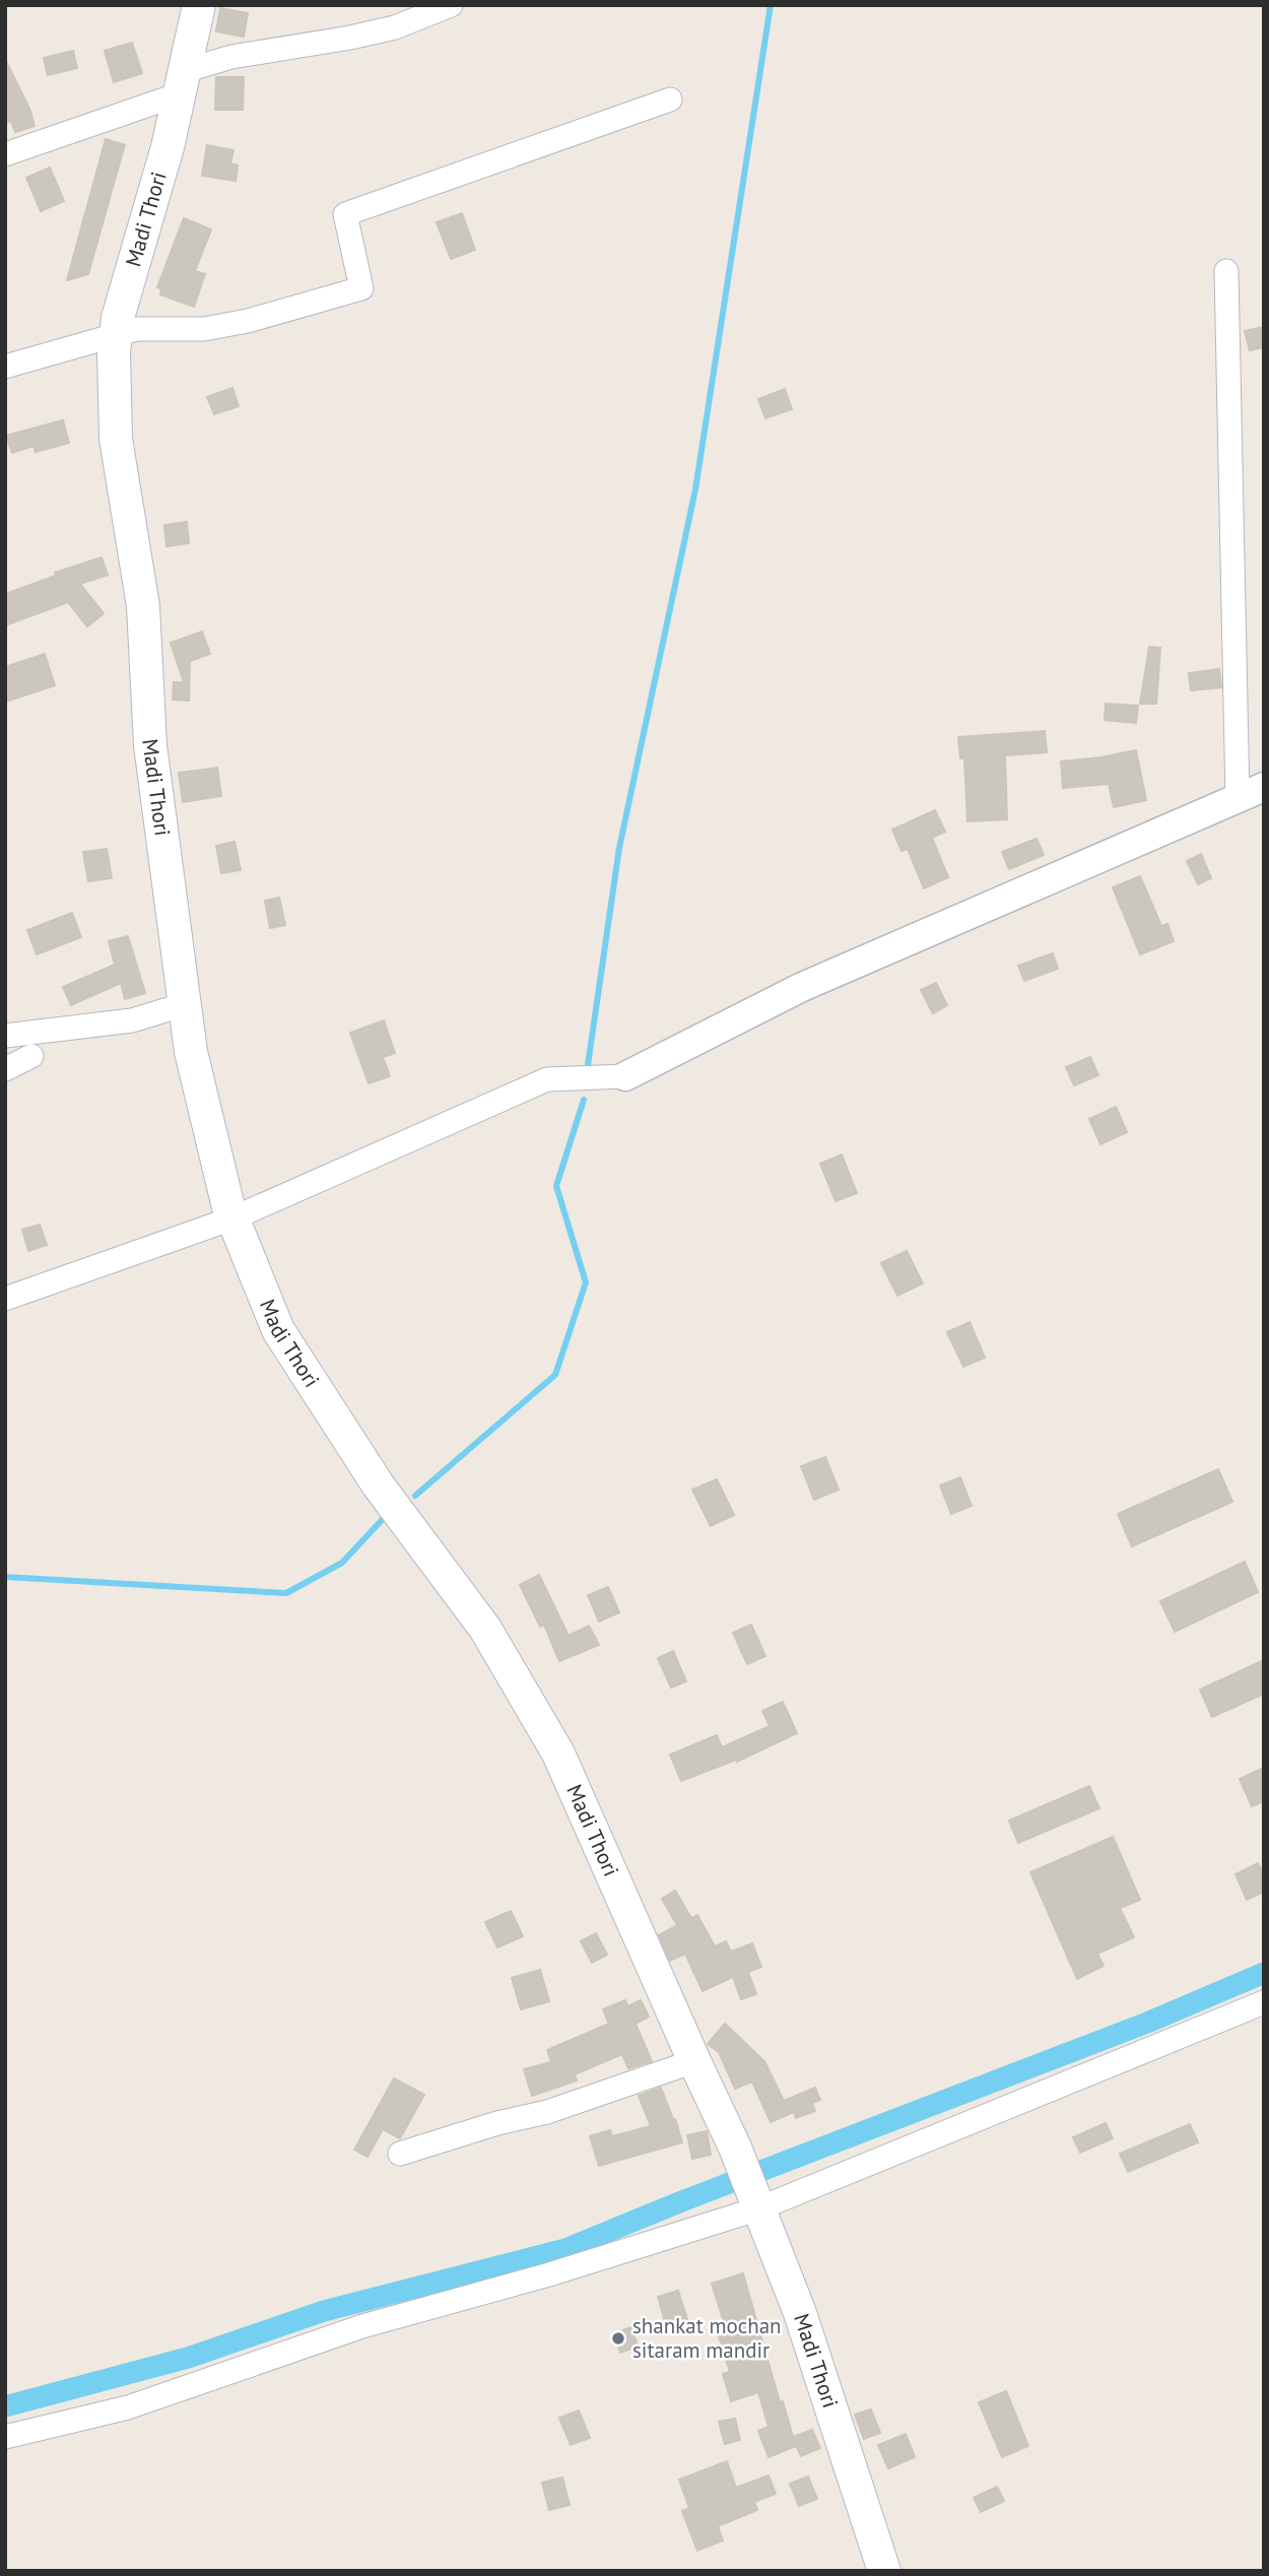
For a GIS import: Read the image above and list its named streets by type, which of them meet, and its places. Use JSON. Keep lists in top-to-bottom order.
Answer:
{
  "streets": {
    "main road": ["Madi Thori"]
  },
  "places": ["shankat mochan sitaram mandir"]
}
